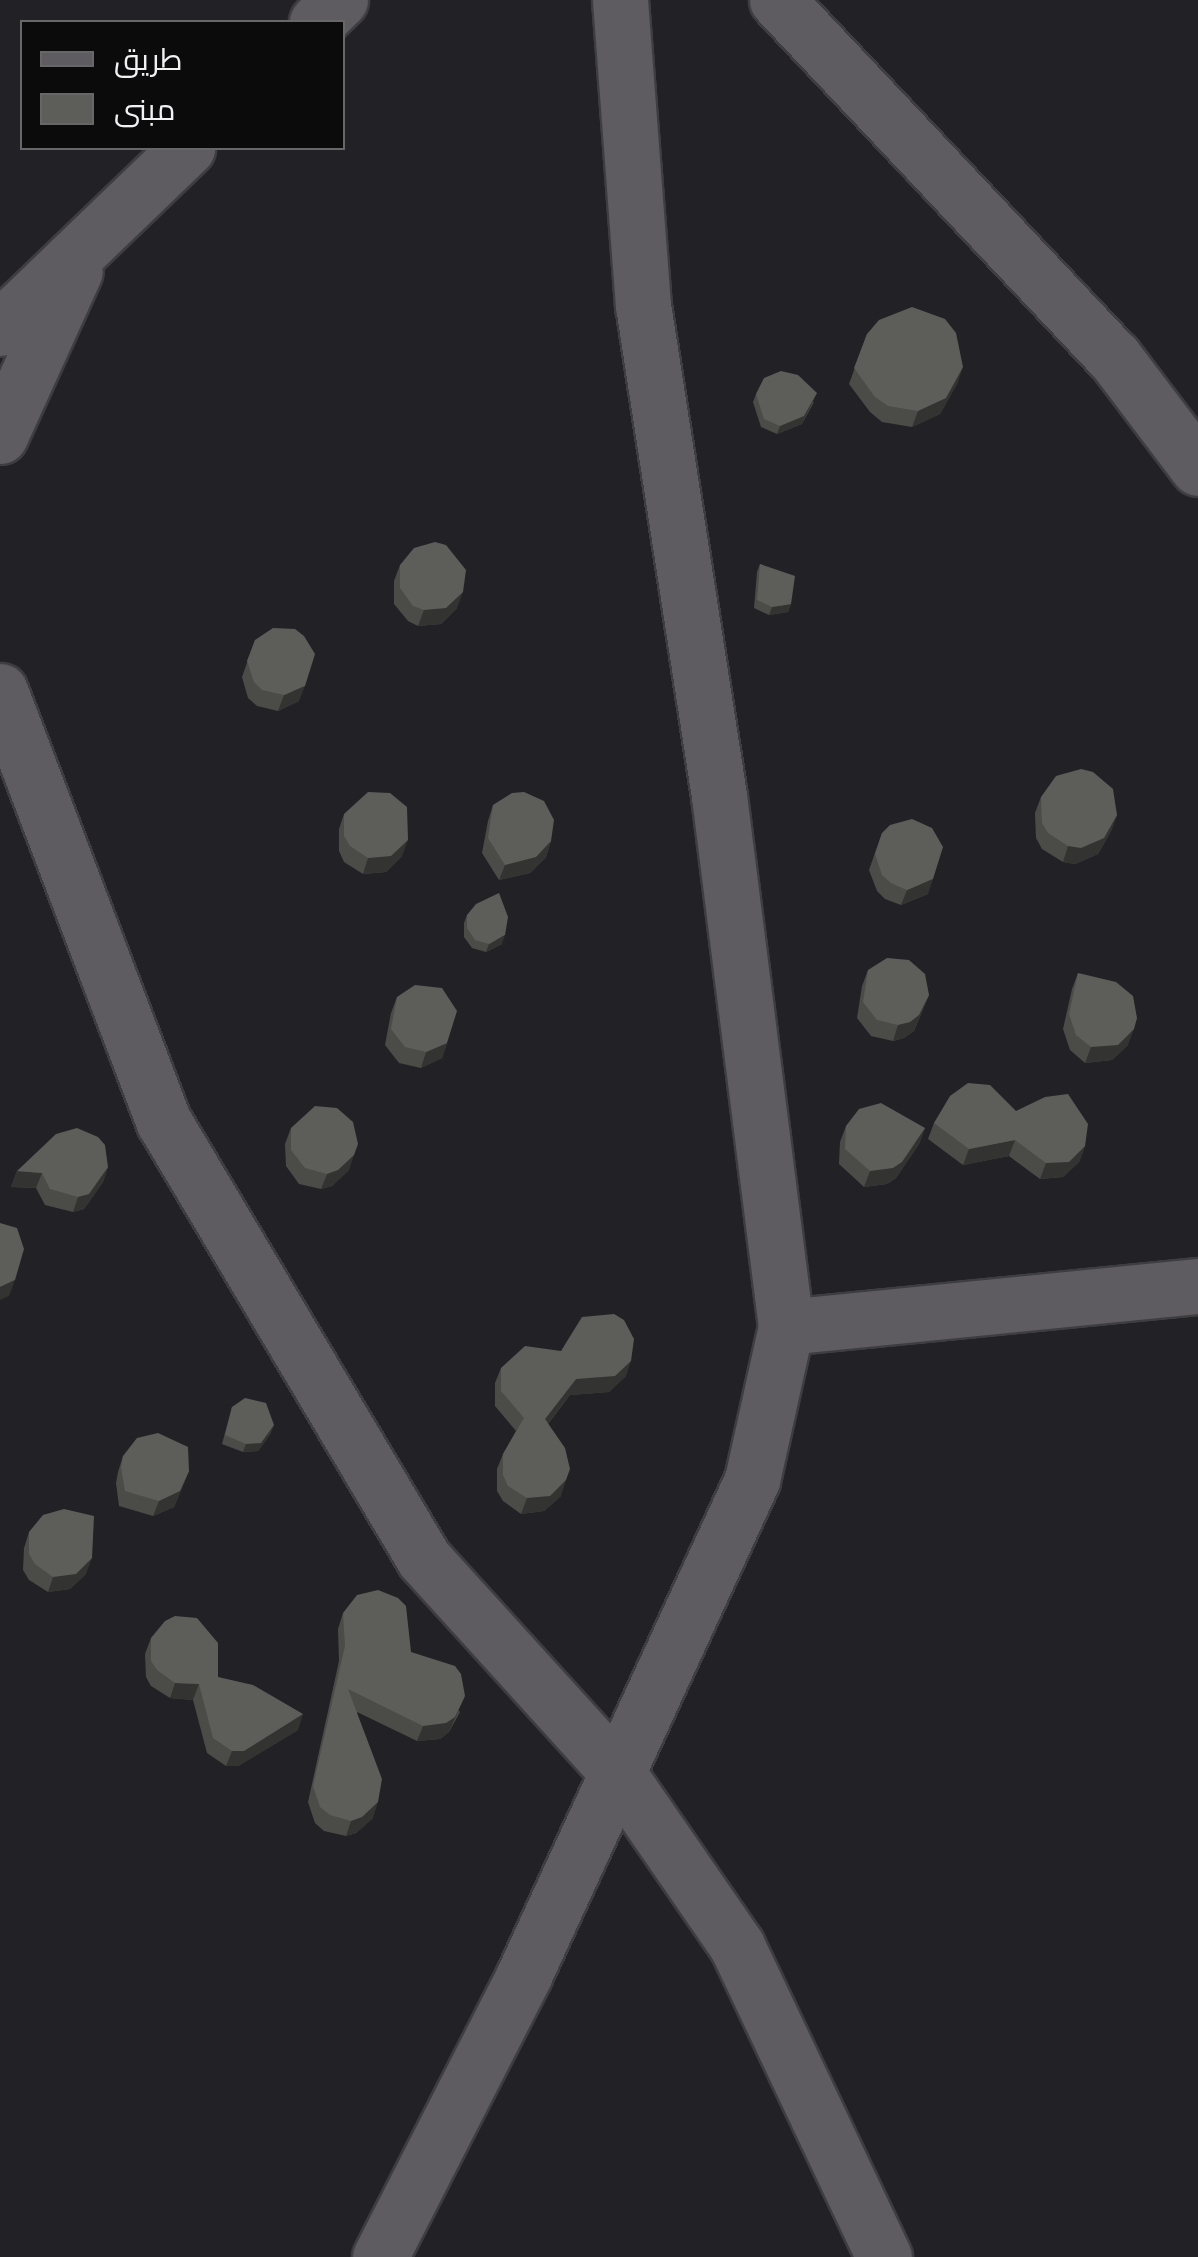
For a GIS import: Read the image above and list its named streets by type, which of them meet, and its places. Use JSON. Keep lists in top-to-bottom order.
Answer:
{
  "legend": ["طريق", "مبنى"]
}
